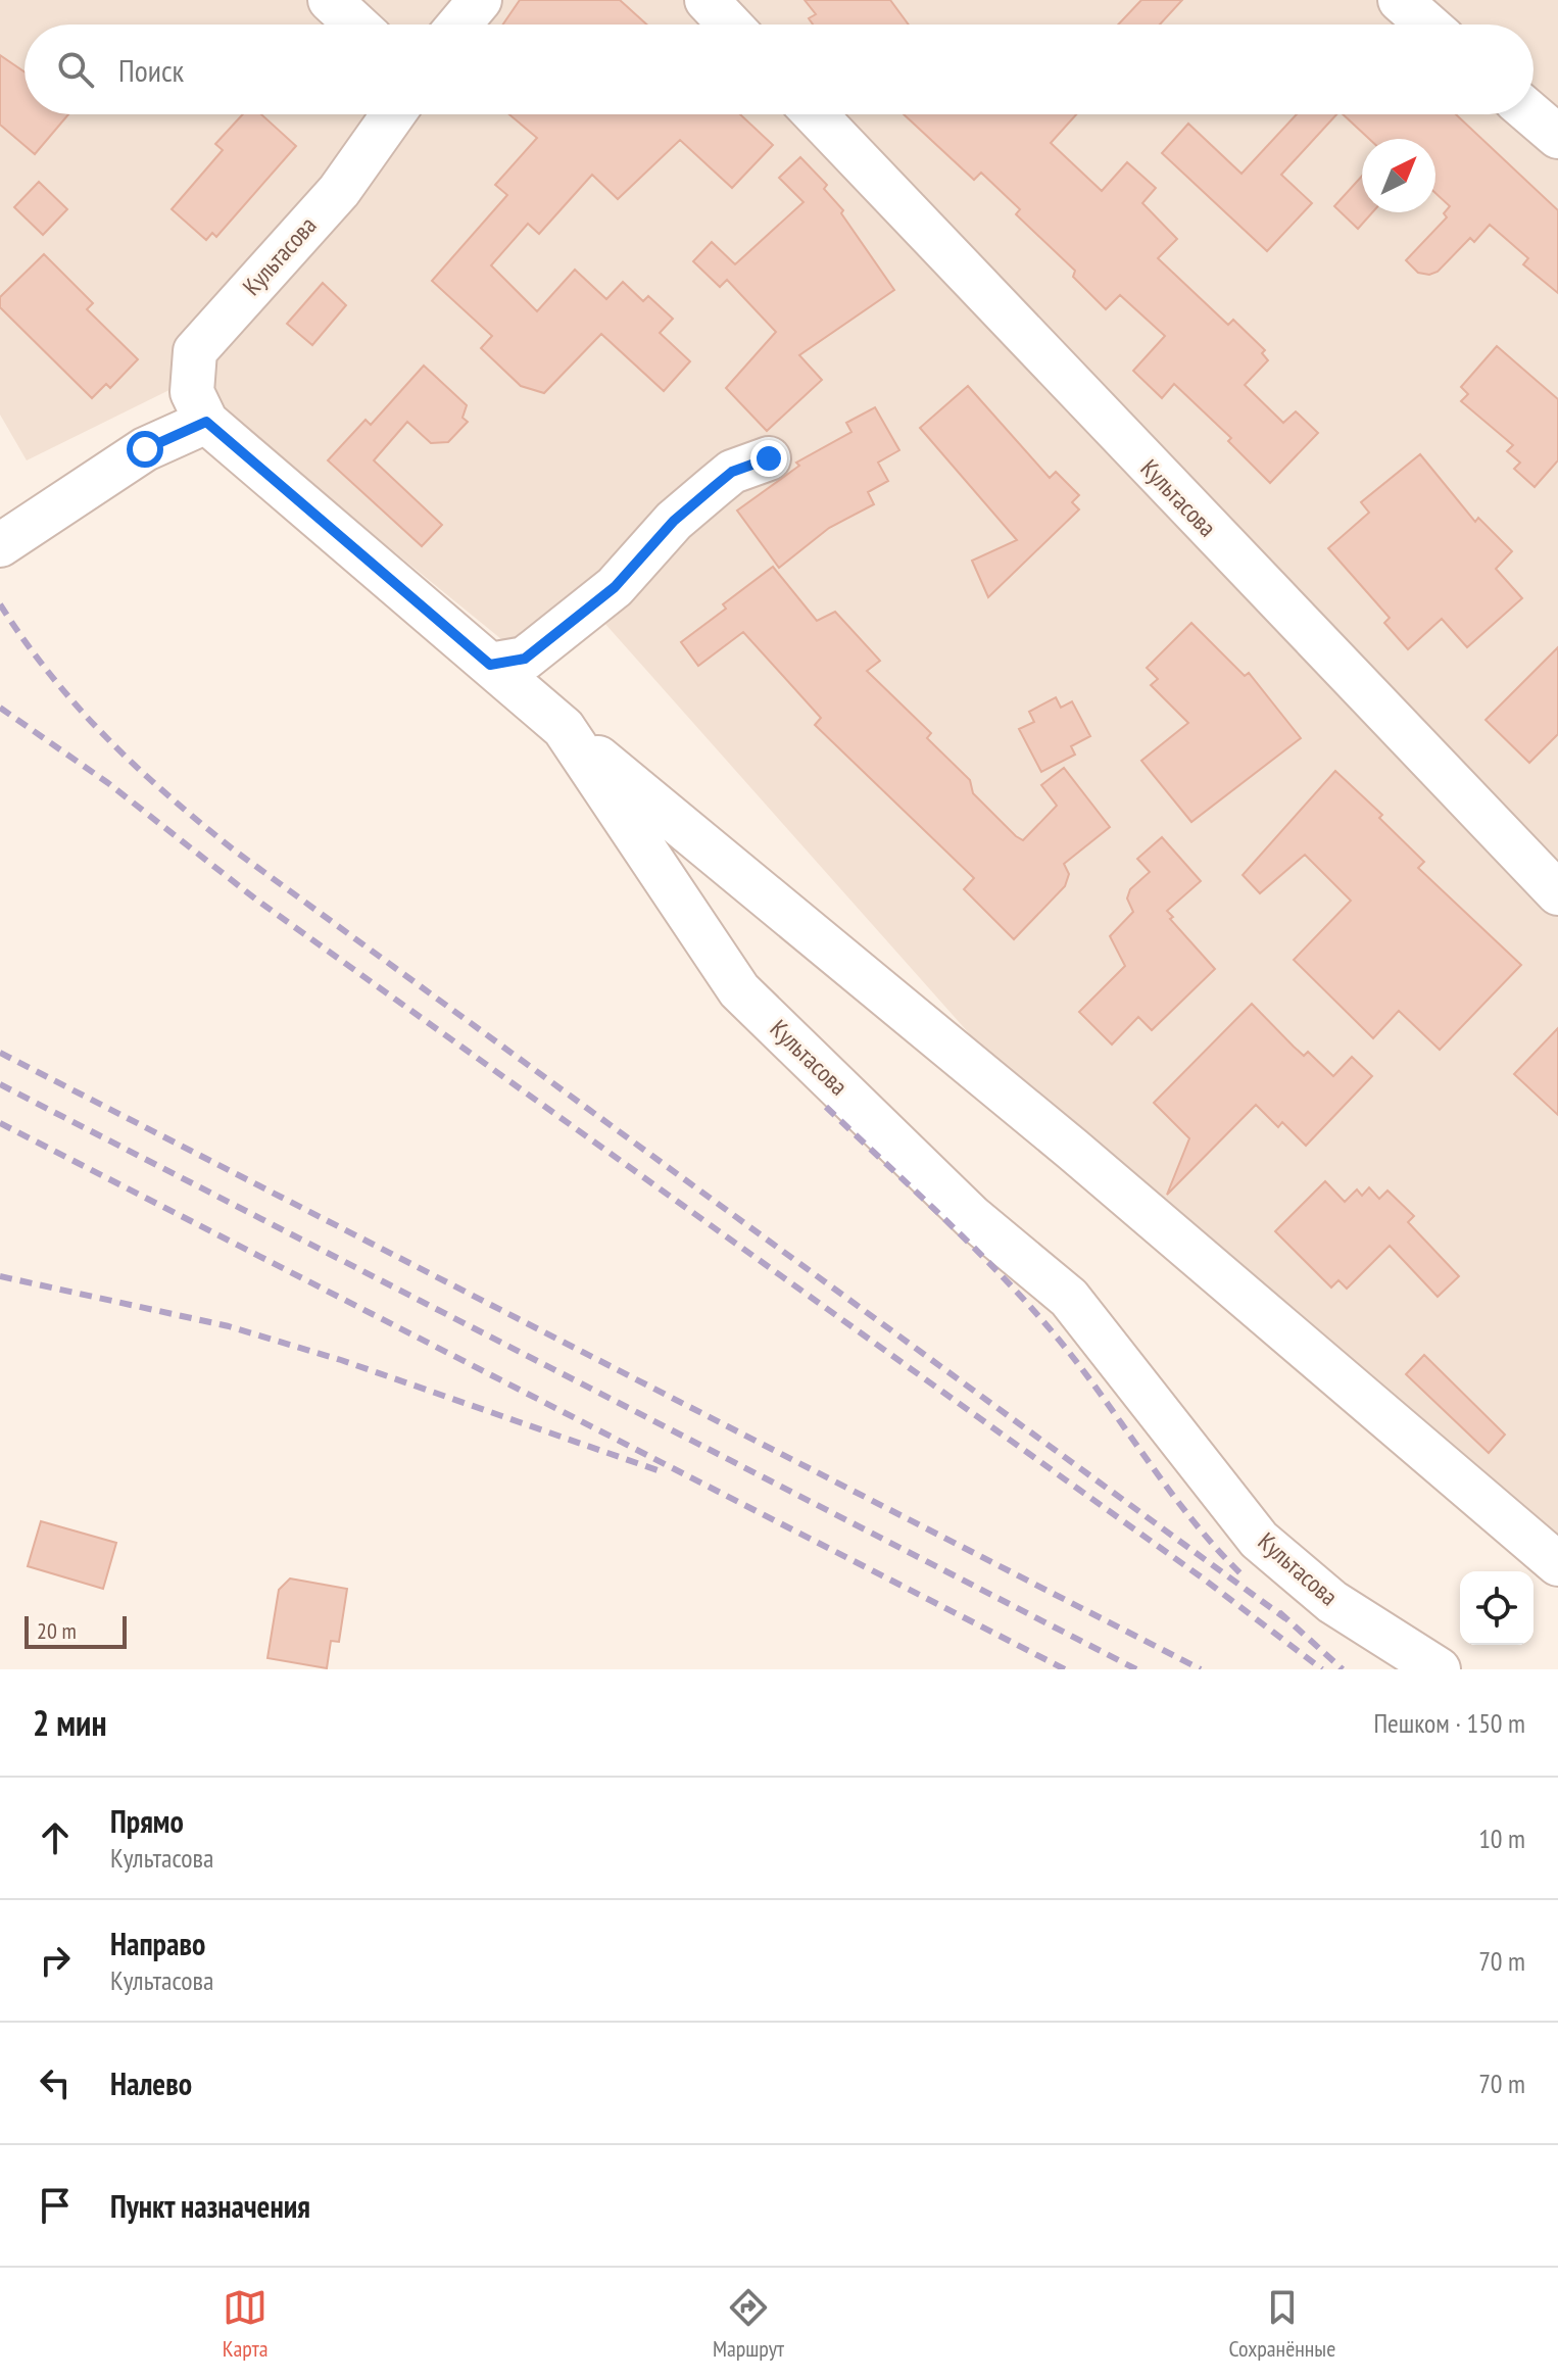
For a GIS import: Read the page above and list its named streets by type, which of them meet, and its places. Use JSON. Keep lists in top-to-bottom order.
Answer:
{
  "streets": {
    "street": ["Культасова"]
  },
  "scale_bar": "20 m",
  "north": "top right",
  "page": {
    "search": "Поиск",
    "scale": "20 m",
    "heading": ["2 мин", "Пешком · 150 m"],
    "list": [
      ["Прямо", "Культасова", "10 m"],
      ["Направо", "Культасова", "70 m"],
      ["Налево", "70 m"],
      "Пункт назначения"
    ],
    "nav": ["Карта", "Маршрут", "Сохранённые"]
  }
}
